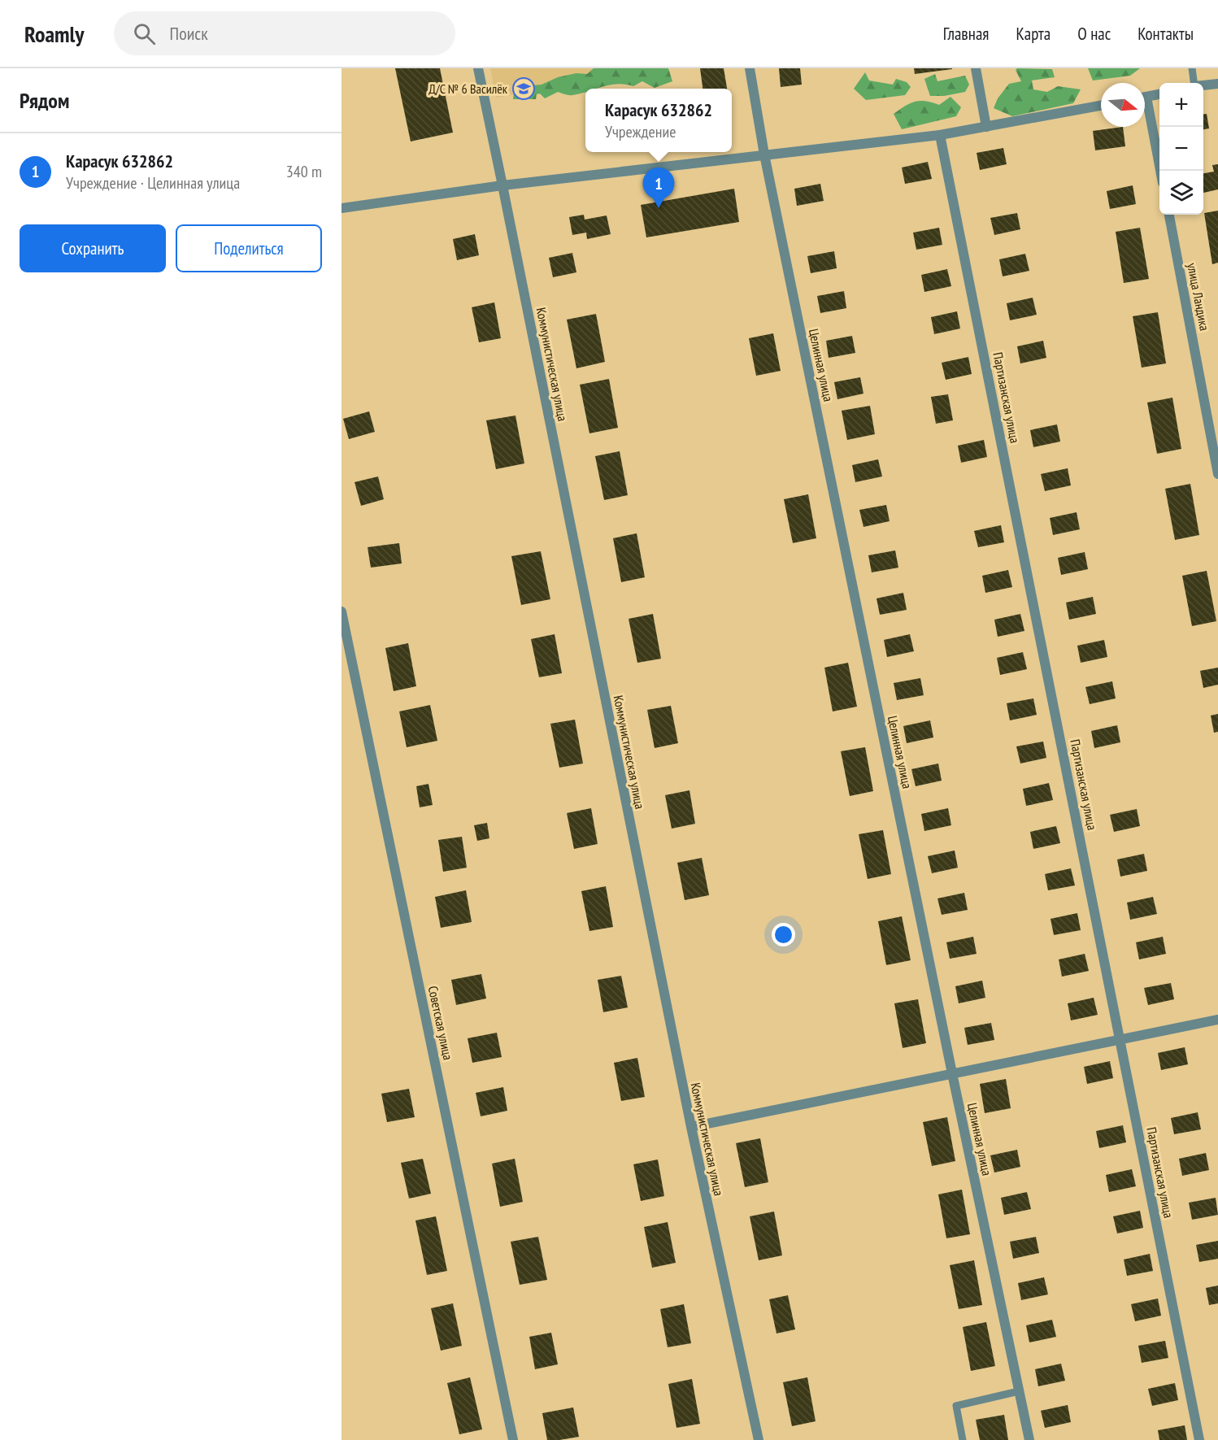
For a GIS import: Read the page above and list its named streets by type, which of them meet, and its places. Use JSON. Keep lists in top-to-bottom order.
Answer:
{
  "streets": {
    "street": [
      "улица Ландика",
      "Коммунистическая улица",
      "Целинная улица",
      "Партизанская улица",
      "Советская улица"
    ]
  },
  "places": {
    "school or university": ["Д/С № 6 Василёк"]
  },
  "north": "right",
  "page": {
    "header": "Roamly",
    "search": "Поиск",
    "nav": [
      "Главная",
      "Карта",
      "О нас",
      "Контакты"
    ],
    "heading": "Рядом",
    "map_buttons": ["+", "−"],
    "popup": ["Карасук 632862", "Учреждение"],
    "list": [
      {
        "mark": "1",
        "name": "Карасук 632862",
        "note": "Учреждение · Целинная улица",
        "value": "340 m"
      }
    ],
    "pins": "1",
    "buttons": ["Сохранить", "Поделиться"]
  }
}
